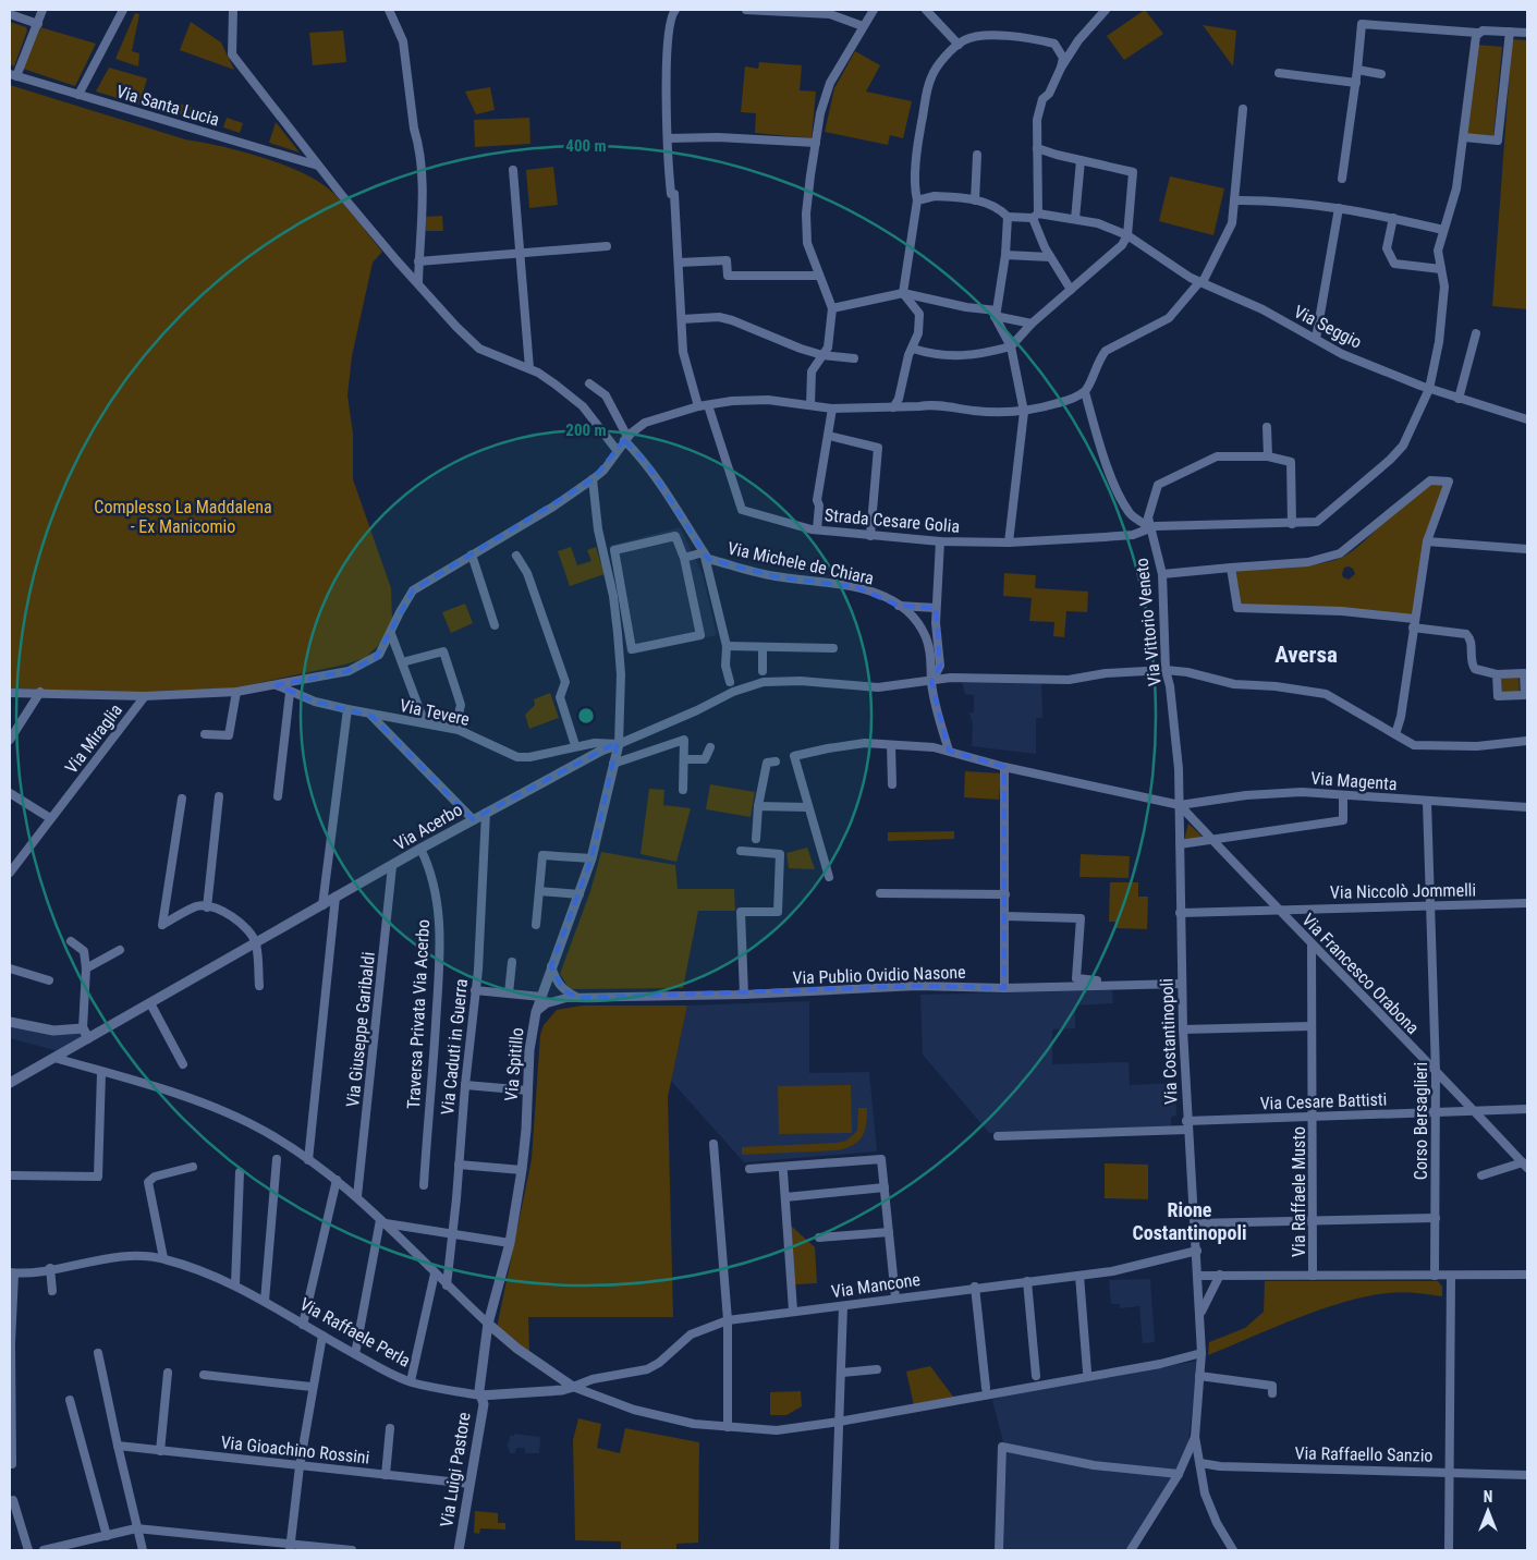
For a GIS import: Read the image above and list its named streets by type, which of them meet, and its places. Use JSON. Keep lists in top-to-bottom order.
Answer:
{
  "streets": {
    "street": [
      "Via Santa Lucia",
      "Via Seggio",
      "Strada Cesare Golia",
      "Via Michele de Chiara",
      "Via Vittorio Veneto",
      "Via Tevere",
      "Via Miraglia",
      "Via Magenta",
      "Via Acerbo",
      "Via Niccolò Jommelli",
      "Via Francesco Orabona",
      "Via Publio Ovidio Nasone",
      "Traversa Privata Via Acerbo",
      "Via Giuseppe Garibaldi",
      "Via Costantinopoli",
      "Via Caduti in Guerra",
      "Via Spitillo",
      "Via Cesare Battisti",
      "Corso Bersaglieri",
      "Via Raffaele Musto",
      "Via Mancone",
      "Via Raffaele Perla",
      "Via Gioachino Rossini",
      "Via Raffaello Sanzio",
      "Via Luigi Pastore"
    ]
  },
  "crossings": [
    ["Via Seggio", "Strada Cesare Golia"],
    ["Strada Cesare Golia", "Via Vittorio Veneto"],
    ["Strada Cesare Golia", "Via Miraglia"],
    ["Via Michele de Chiara", "Via Miraglia"],
    ["Via Vittorio Veneto", "Via Tevere"],
    ["Via Vittorio Veneto", "Via Magenta"],
    ["Via Vittorio Veneto", "Via Francesco Orabona"],
    ["Via Vittorio Veneto", "Via Costantinopoli"],
    ["Via Tevere", "Via Miraglia"],
    ["Via Tevere", "Via Acerbo"],
    ["Via Tevere", "Via Spitillo"],
    ["Via Magenta", "Via Francesco Orabona"],
    ["Via Magenta", "Via Costantinopoli"],
    ["Via Magenta", "Corso Bersaglieri"],
    ["Via Acerbo", "Traversa Privata Via Acerbo"],
    ["Via Acerbo", "Via Giuseppe Garibaldi"],
    ["Via Acerbo", "Via Caduti in Guerra"],
    ["Via Acerbo", "Via Spitillo"],
    ["Via Niccolò Jommelli", "Via Francesco Orabona"],
    ["Via Niccolò Jommelli", "Via Costantinopoli"],
    ["Via Niccolò Jommelli", "Corso Bersaglieri"],
    ["Via Francesco Orabona", "Via Costantinopoli"],
    ["Via Francesco Orabona", "Via Cesare Battisti"],
    ["Via Francesco Orabona", "Corso Bersaglieri"],
    ["Via Francesco Orabona", "Via Raffaele Musto"],
    ["Via Publio Ovidio Nasone", "Via Costantinopoli"],
    ["Via Publio Ovidio Nasone", "Via Spitillo"],
    ["Via Costantinopoli", "Via Cesare Battisti"],
    ["Via Costantinopoli", "Via Mancone"],
    ["Via Spitillo", "Via Raffaele Perla"],
    ["Via Spitillo", "Via Luigi Pastore"],
    ["Via Cesare Battisti", "Corso Bersaglieri"],
    ["Via Cesare Battisti", "Via Raffaele Musto"],
    ["Via Mancone", "Via Raffaele Perla"],
    ["Via Raffaele Perla", "Via Luigi Pastore"],
    ["Via Gioachino Rossini", "Via Luigi Pastore"]
  ],
  "districts": ["Aversa", "Rione Costantinopoli"],
  "parks": ["Complesso La Maddalena - Ex Manicomio"],
  "north": "top",
  "rings": ["400 m", "200 m"]
}
